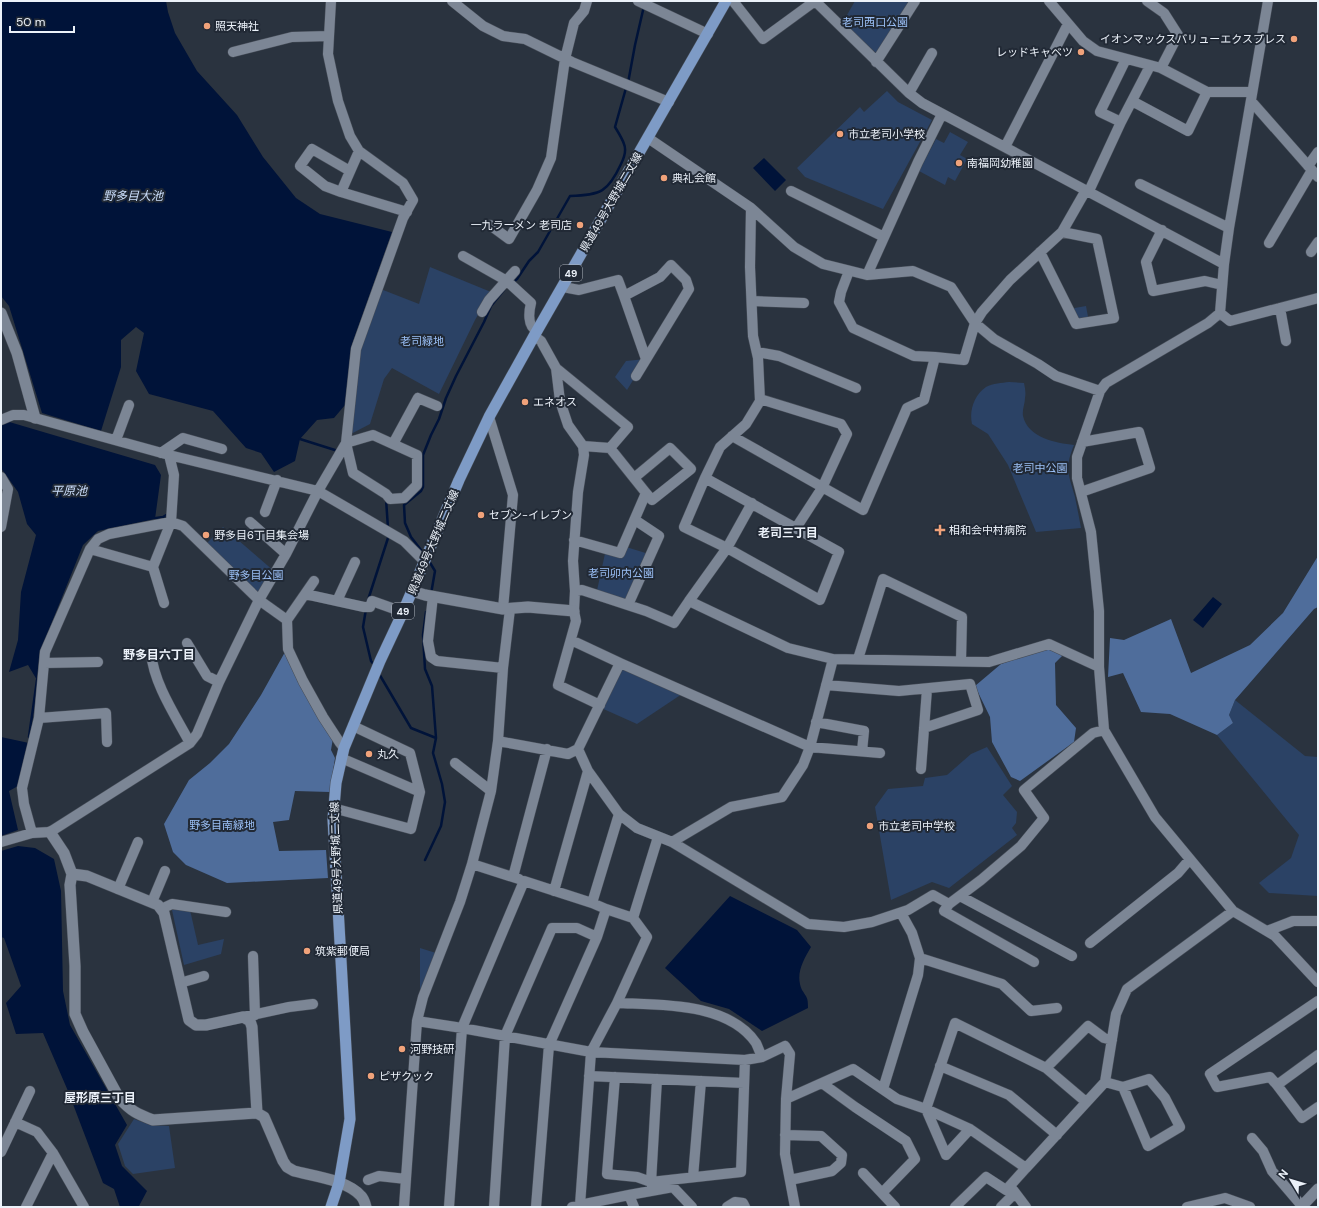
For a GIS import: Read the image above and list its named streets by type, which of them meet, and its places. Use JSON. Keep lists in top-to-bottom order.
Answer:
{
  "streets": {
    "main road": ["県道49号大野城二丈線", "49"]
  },
  "districts": ["老司三丁目", "野多目六丁目", "屋形原三丁目"],
  "water": ["野多目大池", "平原池"],
  "parks": [
    "老司西口公園",
    "老司緑地",
    "老司中公園",
    "老司卯内公園",
    "野多目公園",
    "野多目南緑地"
  ],
  "places": {
    "other": [
      "照天神社",
      "イオンマックスバリューエクスプレス",
      "レッドキャベツ",
      "市立老司小学校",
      "南福岡幼稚園",
      "典礼会館",
      "一九ラーメン 老司店",
      "エネオス",
      "セブン-イレブン",
      "野多目6丁目集会場",
      "丸久",
      "市立老司中学校",
      "筑紫郵便局",
      "河野技研",
      "ピザクック"
    ],
    "health": ["相和会中村病院"]
  },
  "scale_bar": "50 m",
  "north": "top left"
}
